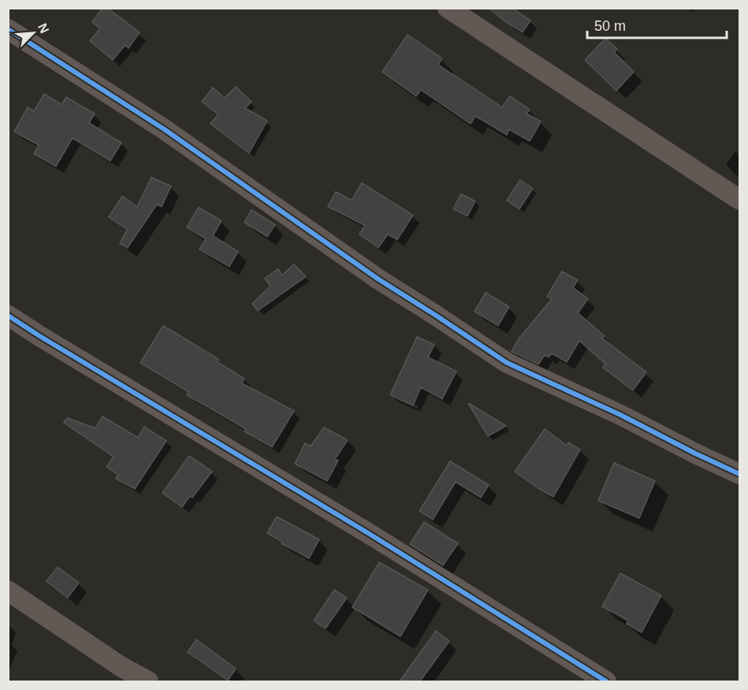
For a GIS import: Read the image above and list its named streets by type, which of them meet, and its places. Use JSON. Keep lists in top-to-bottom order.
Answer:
{
  "scale_bar": "50 m",
  "north": "top right"
}
